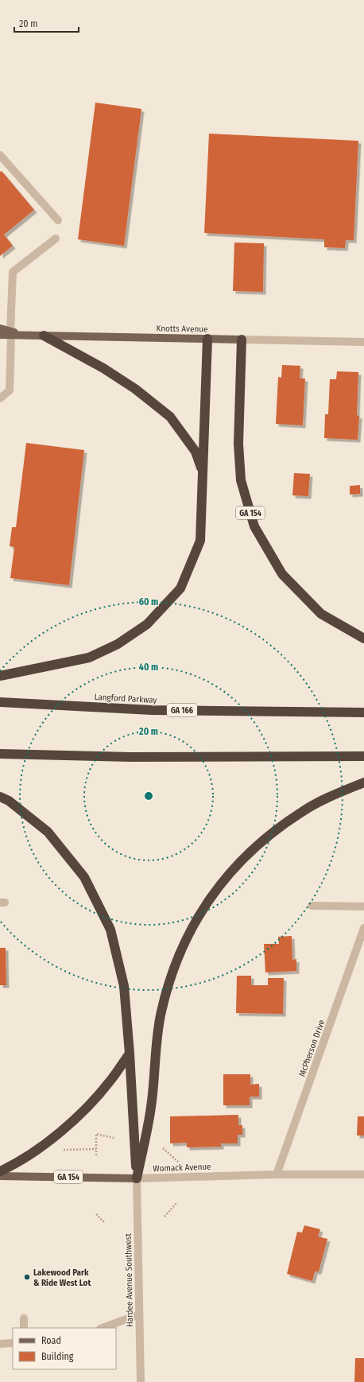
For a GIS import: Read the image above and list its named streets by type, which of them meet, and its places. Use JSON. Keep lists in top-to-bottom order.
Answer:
{
  "streets": {
    "highway": ["GA 154", "Langford Parkway", "GA 166"],
    "main road": ["Knotts Avenue", "Womack Avenue"],
    "street": ["McPherson Drive", "Hardee Avenue Southwest"]
  },
  "crossings": [
    ["Knotts Avenue", "GA 154"],
    ["McPherson Drive", "Womack Avenue"],
    ["Womack Avenue", "Hardee Avenue Southwest"]
  ],
  "places": ["Lakewood Park & Ride West Lot"],
  "legend": ["Road", "Building"],
  "scale_bar": "20 m",
  "rings": ["60 m", "40 m", "20 m"]
}
